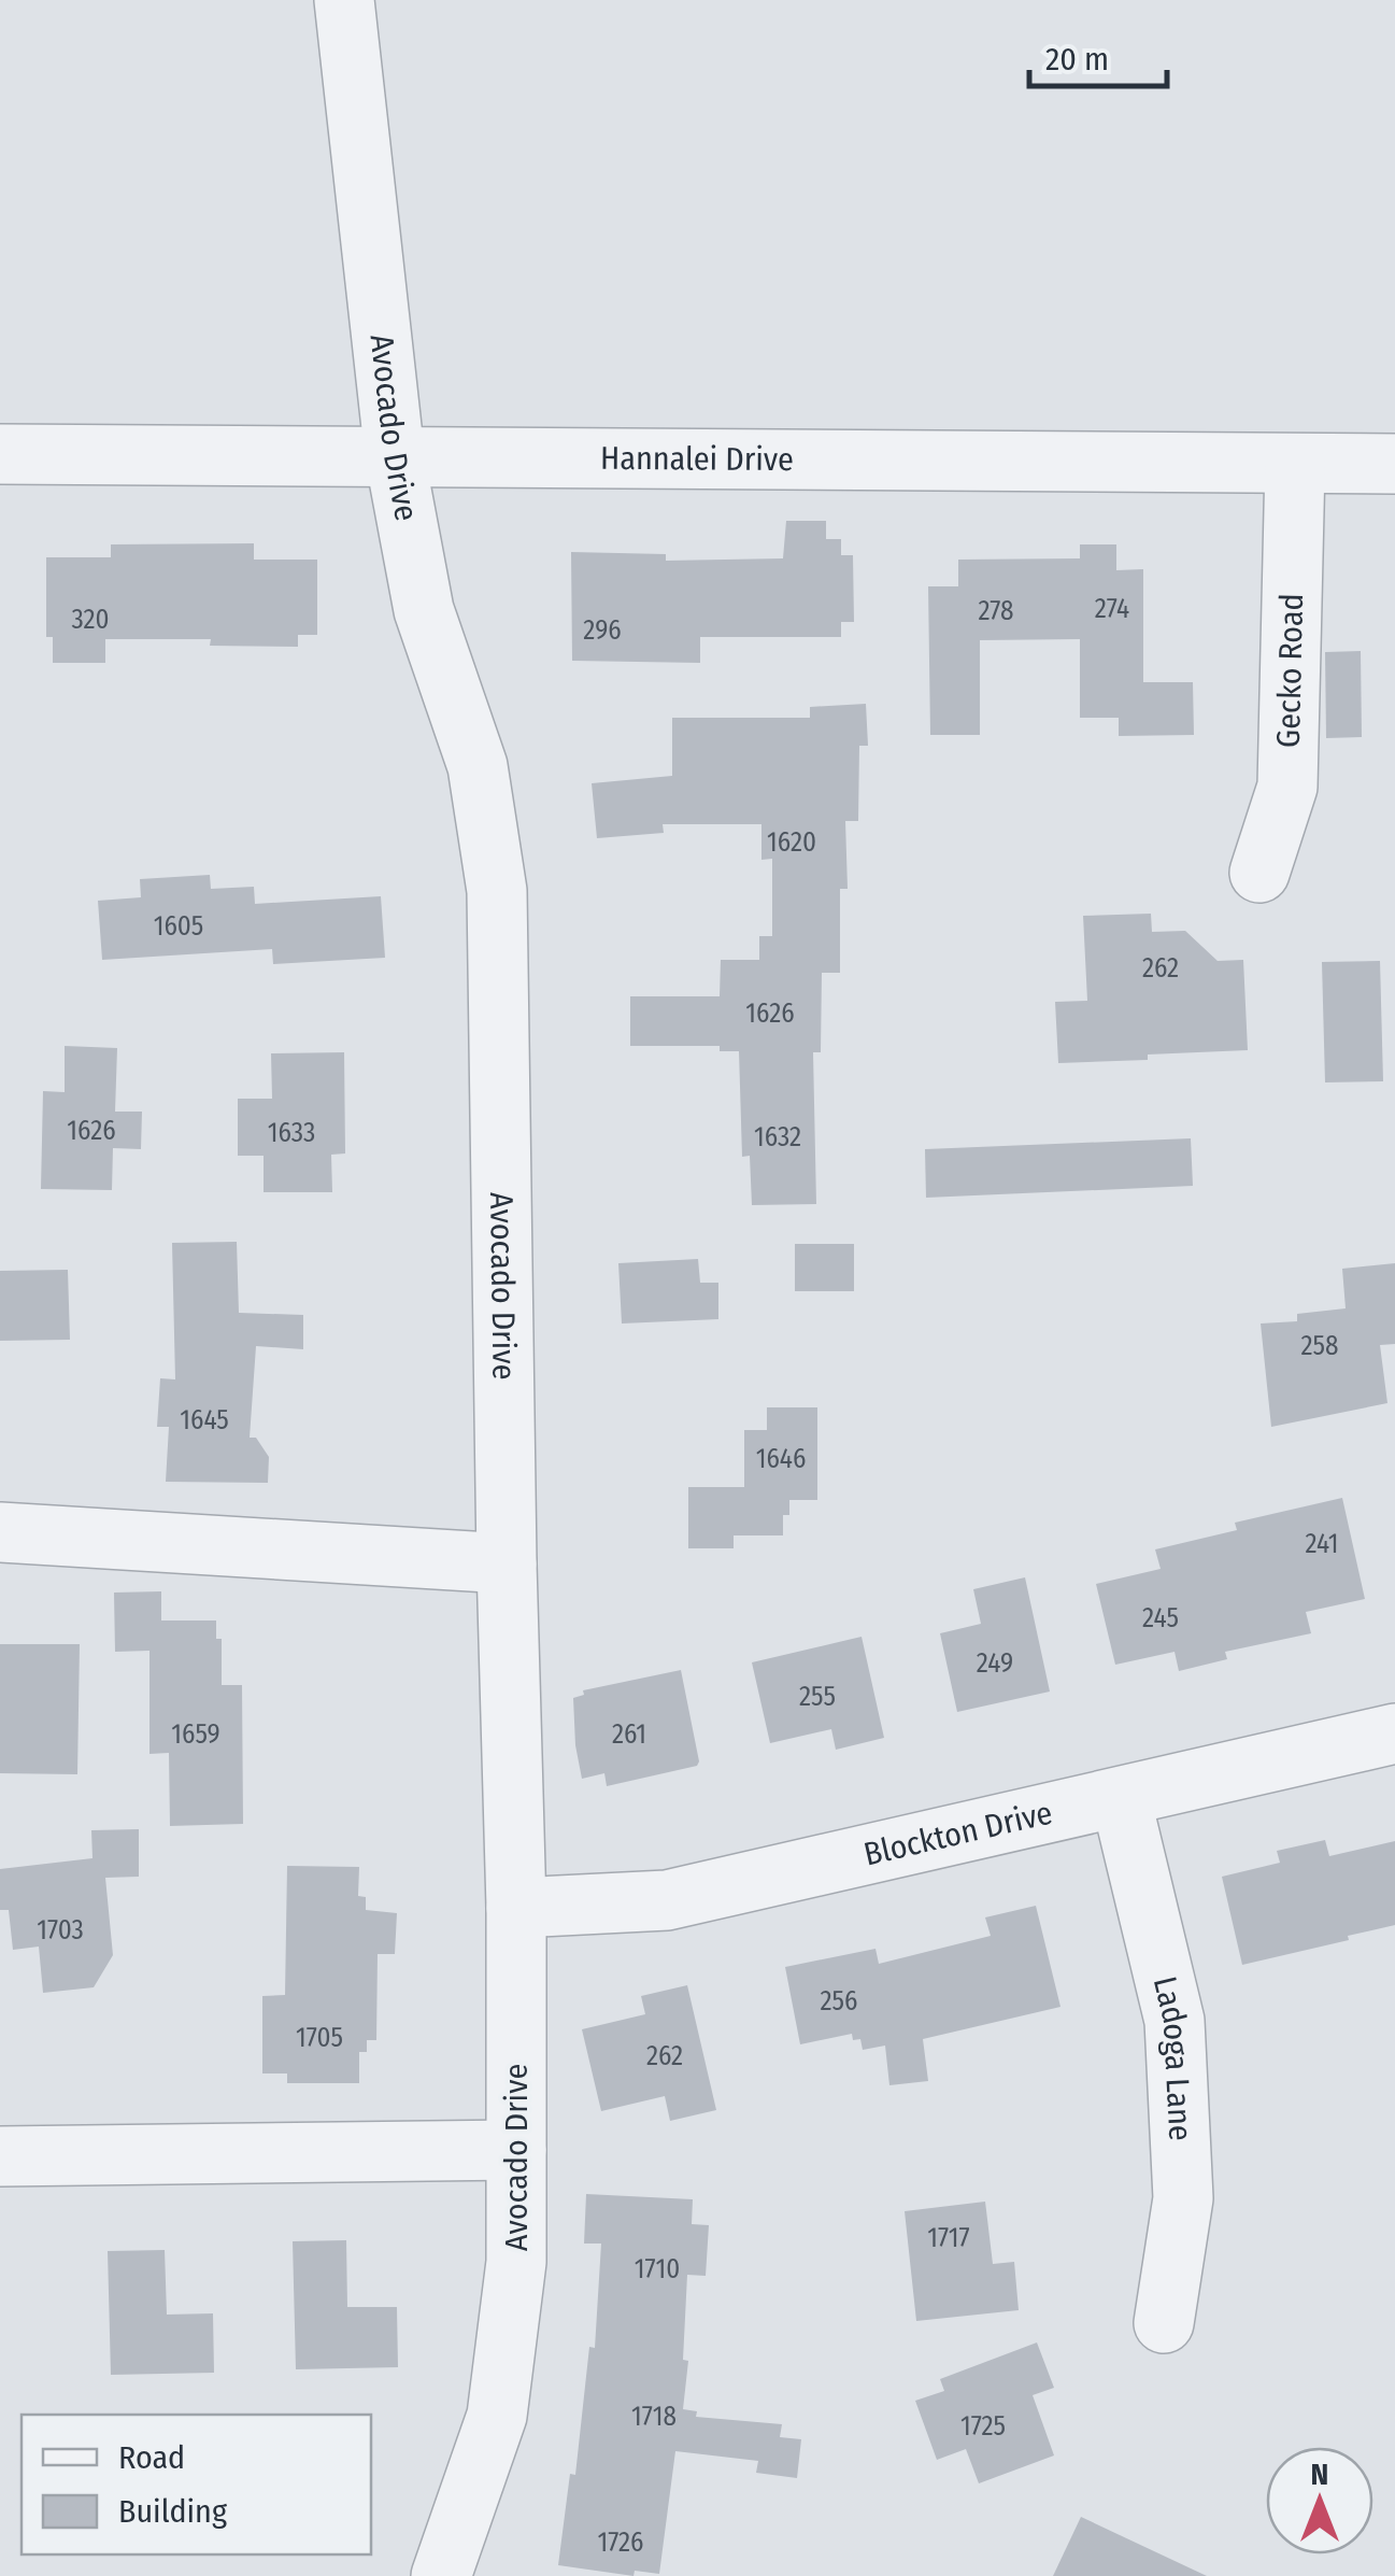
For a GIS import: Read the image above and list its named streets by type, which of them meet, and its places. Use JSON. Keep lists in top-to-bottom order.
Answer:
{
  "streets": {
    "street": [
      "Avocado Drive",
      "Hannalei Drive",
      "Gecko Road",
      "Blockton Drive",
      "Ladoga Lane"
    ]
  },
  "crossings": [
    ["Avocado Drive", "Hannalei Drive"],
    ["Avocado Drive", "Blockton Drive"],
    ["Hannalei Drive", "Gecko Road"],
    ["Blockton Drive", "Ladoga Lane"]
  ],
  "house_numbers": [
    "274",
    "278",
    "320",
    "296",
    "1620",
    "1605",
    "262",
    "1626",
    "1626",
    "1633",
    "1632",
    "258",
    "1645",
    "1646",
    "241",
    "245",
    "249",
    "255",
    "1659",
    "261",
    "1703",
    "256",
    "1705",
    "262",
    "1717",
    "1710",
    "1718",
    "1725",
    "1726"
  ],
  "legend": ["Road", "Building"],
  "scale_bar": "20 m",
  "north": "top"
}
